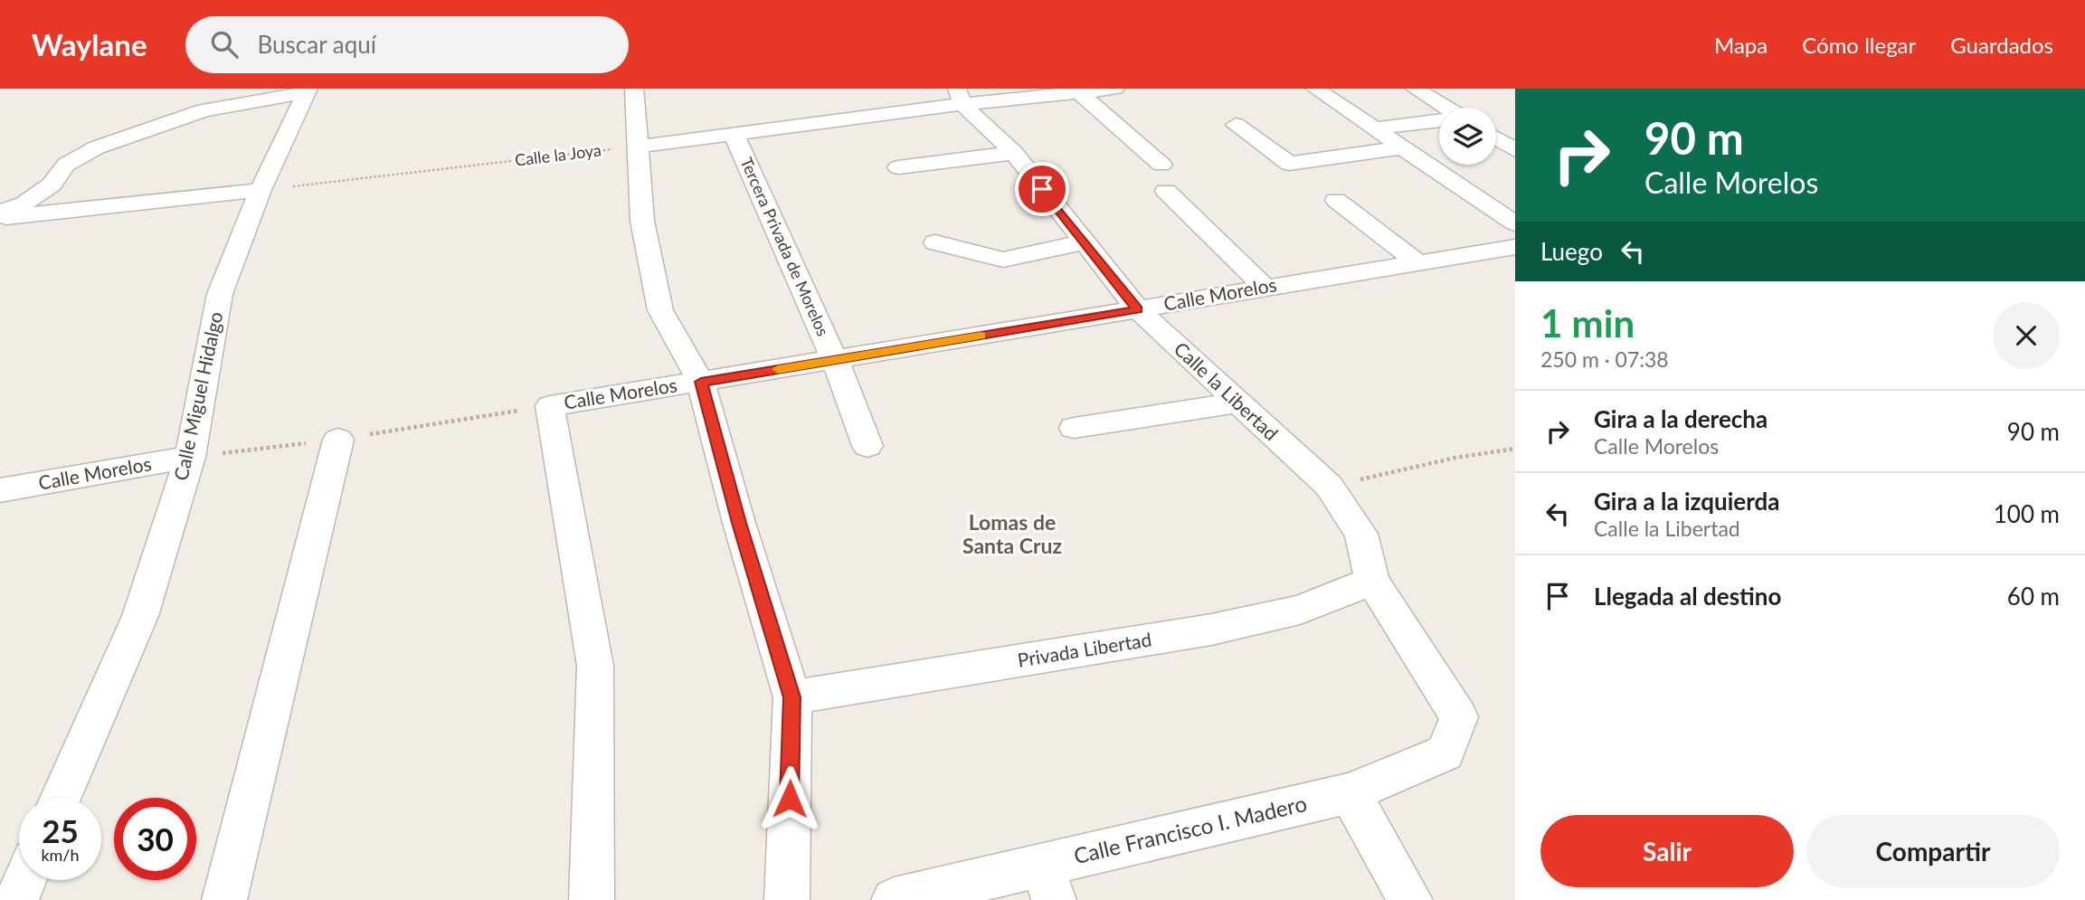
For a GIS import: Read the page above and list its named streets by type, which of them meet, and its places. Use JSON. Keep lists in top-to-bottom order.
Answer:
{
  "streets": {
    "street": [
      "Tercera Privada de Morelos",
      "Calle Morelos",
      "Calle la Libertad",
      "Calle Miguel Hidalgo",
      "Privada Libertad",
      "Calle Francisco I. Madero"
    ],
    "path": ["Calle la Joya"]
  },
  "crossings": [
    ["Calle la Joya", "Calle Miguel Hidalgo"],
    ["Tercera Privada de Morelos", "Calle Morelos"],
    ["Calle Morelos", "Calle la Libertad"],
    ["Calle Morelos", "Calle Miguel Hidalgo"],
    ["Calle la Libertad", "Privada Libertad"],
    ["Calle la Libertad", "Calle Francisco I. Madero"]
  ],
  "districts": ["Lomas de Santa Cruz"],
  "page": {
    "header": "Waylane",
    "search": "Buscar aquí",
    "nav": ["Mapa", "Cómo llegar", "Guardados"],
    "turn": ["90 m", "Calle Morelos"],
    "then": "Luego",
    "heading": ["1 min", "250 m · 07:38"],
    "list": [
      {
        "name": "Gira a la derecha",
        "note": "Calle Morelos",
        "value": "90 m"
      },
      {
        "name": "Gira a la izquierda",
        "note": "Calle la Libertad",
        "value": "100 m"
      },
      {
        "name": "Llegada al destino",
        "value": "60 m"
      }
    ],
    "speed": "25 km/h",
    "limit": "30",
    "buttons": ["Salir", "Compartir"]
  }
}
